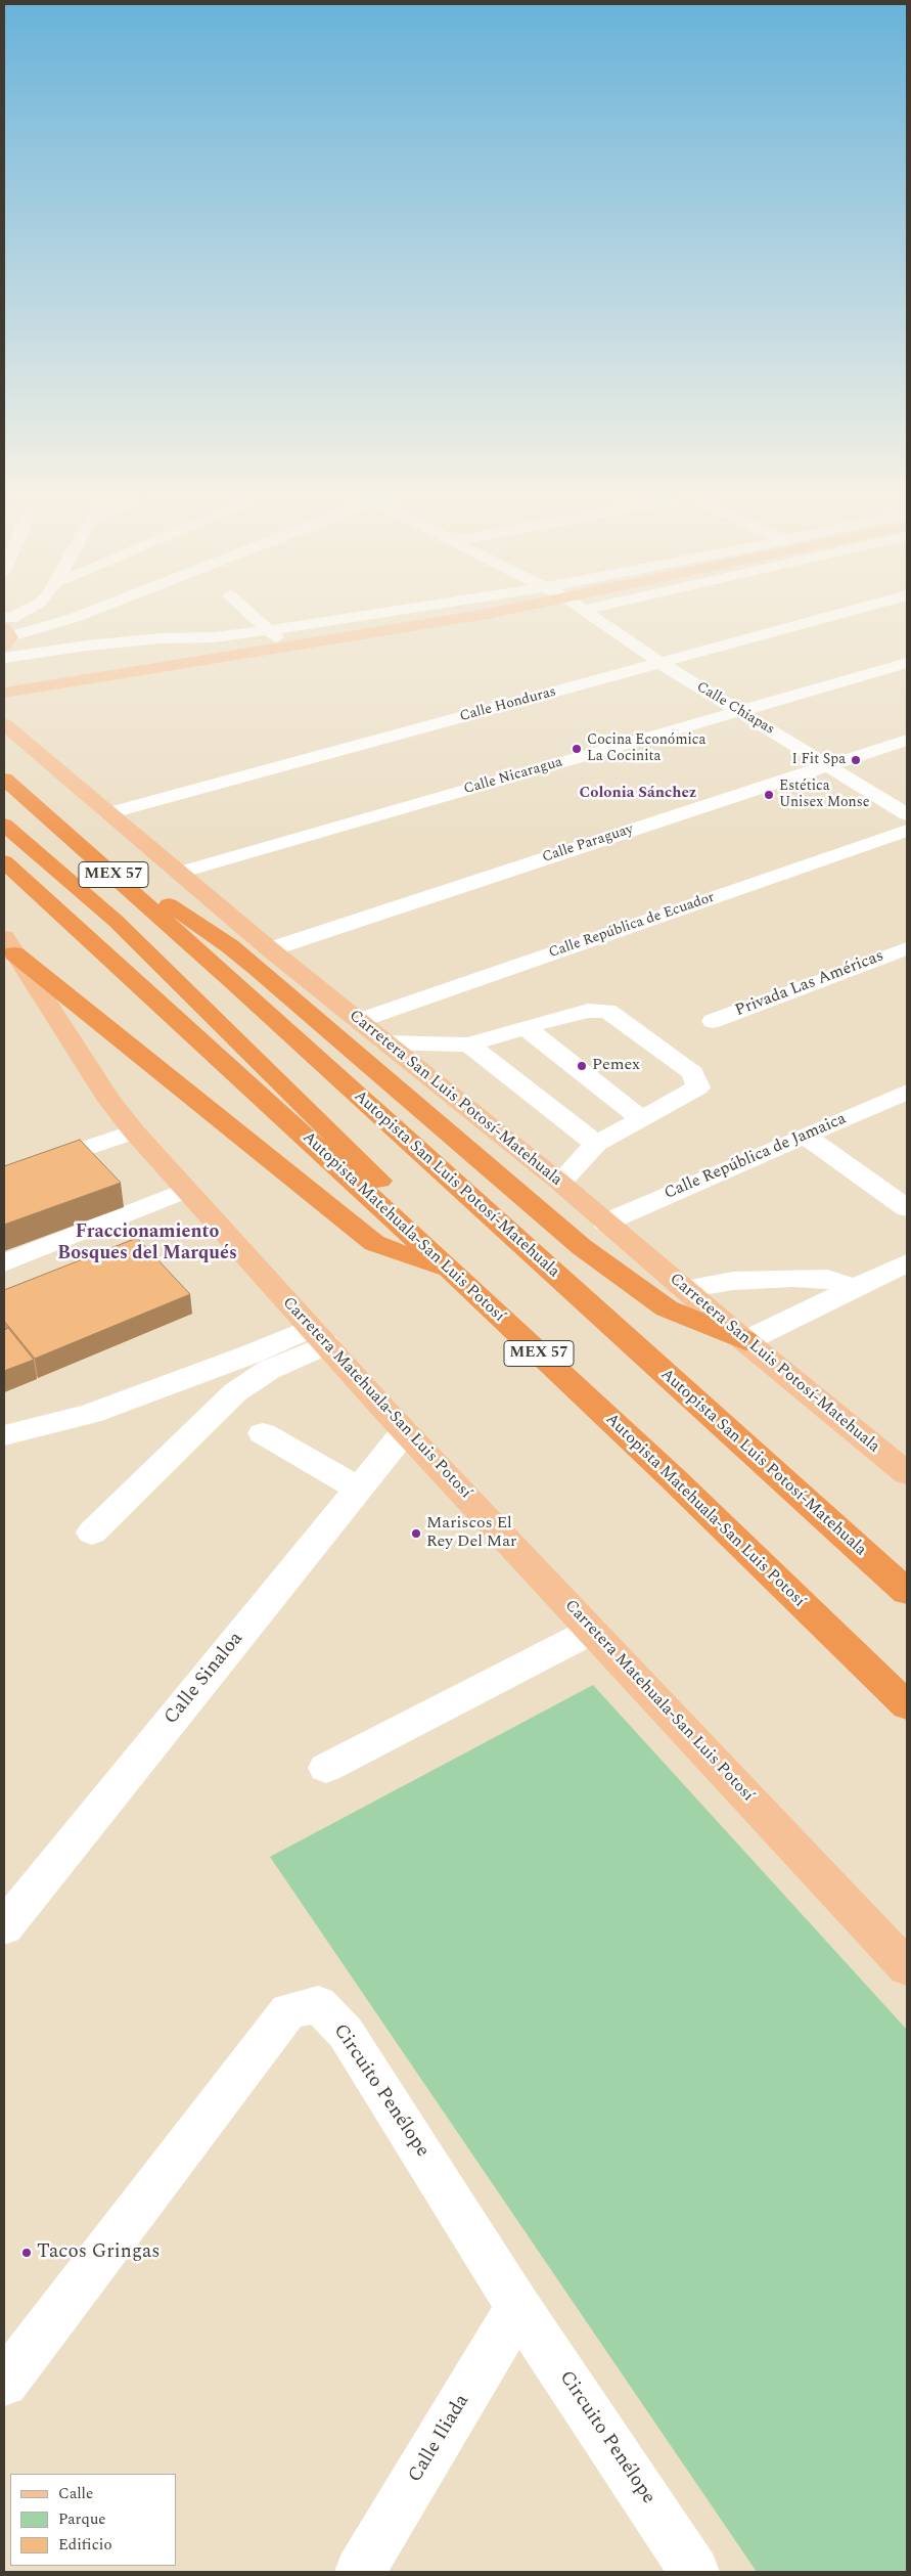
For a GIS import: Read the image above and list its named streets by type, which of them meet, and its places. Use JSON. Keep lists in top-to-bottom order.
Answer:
{
  "streets": {
    "highway": ["MEX 57", "Autopista San Luis Potosí-Matehuala", "Autopista Matehuala-San Luis Potosí"],
    "main road": ["Carretera San Luis Potosí-Matehuala", "Carretera Matehuala-San Luis Potosí"],
    "street": [
      "Calle Honduras",
      "Calle Chiapas",
      "Calle Nicaragua",
      "Calle Paraguay",
      "Calle República de Ecuador",
      "Privada Las Américas",
      "Calle República de Jamaica",
      "Calle Sinaloa",
      "Circuito Penélope",
      "Calle Iliada"
    ]
  },
  "crossings": [
    ["Calle Honduras", "Calle Chiapas"],
    ["Calle Honduras", "Carretera San Luis Potosí-Matehuala"],
    ["Calle Chiapas", "Calle Nicaragua"],
    ["Calle Chiapas", "Calle Paraguay"],
    ["Calle Nicaragua", "Carretera San Luis Potosí-Matehuala"],
    ["Calle Paraguay", "Carretera San Luis Potosí-Matehuala"],
    ["Calle Paraguay", "Autopista San Luis Potosí-Matehuala"],
    ["Calle República de Ecuador", "Carretera San Luis Potosí-Matehuala"],
    ["Carretera San Luis Potosí-Matehuala", "Calle República de Jamaica"],
    ["Carretera San Luis Potosí-Matehuala", "Autopista San Luis Potosí-Matehuala"],
    ["Carretera Matehuala-San Luis Potosí", "Calle Sinaloa"],
    ["Circuito Penélope", "Calle Iliada"]
  ],
  "districts": ["Colonia Sánchez", "Fraccionamiento Bosques del Marqués"],
  "places": [
    "Cocina Económica La Cocinita",
    "I Fit Spa",
    "Estética Unisex Monse",
    "Pemex",
    "Mariscos El Rey Del Mar",
    "Tacos Gringas"
  ],
  "legend": ["Calle", "Parque", "Edificio"]
}
